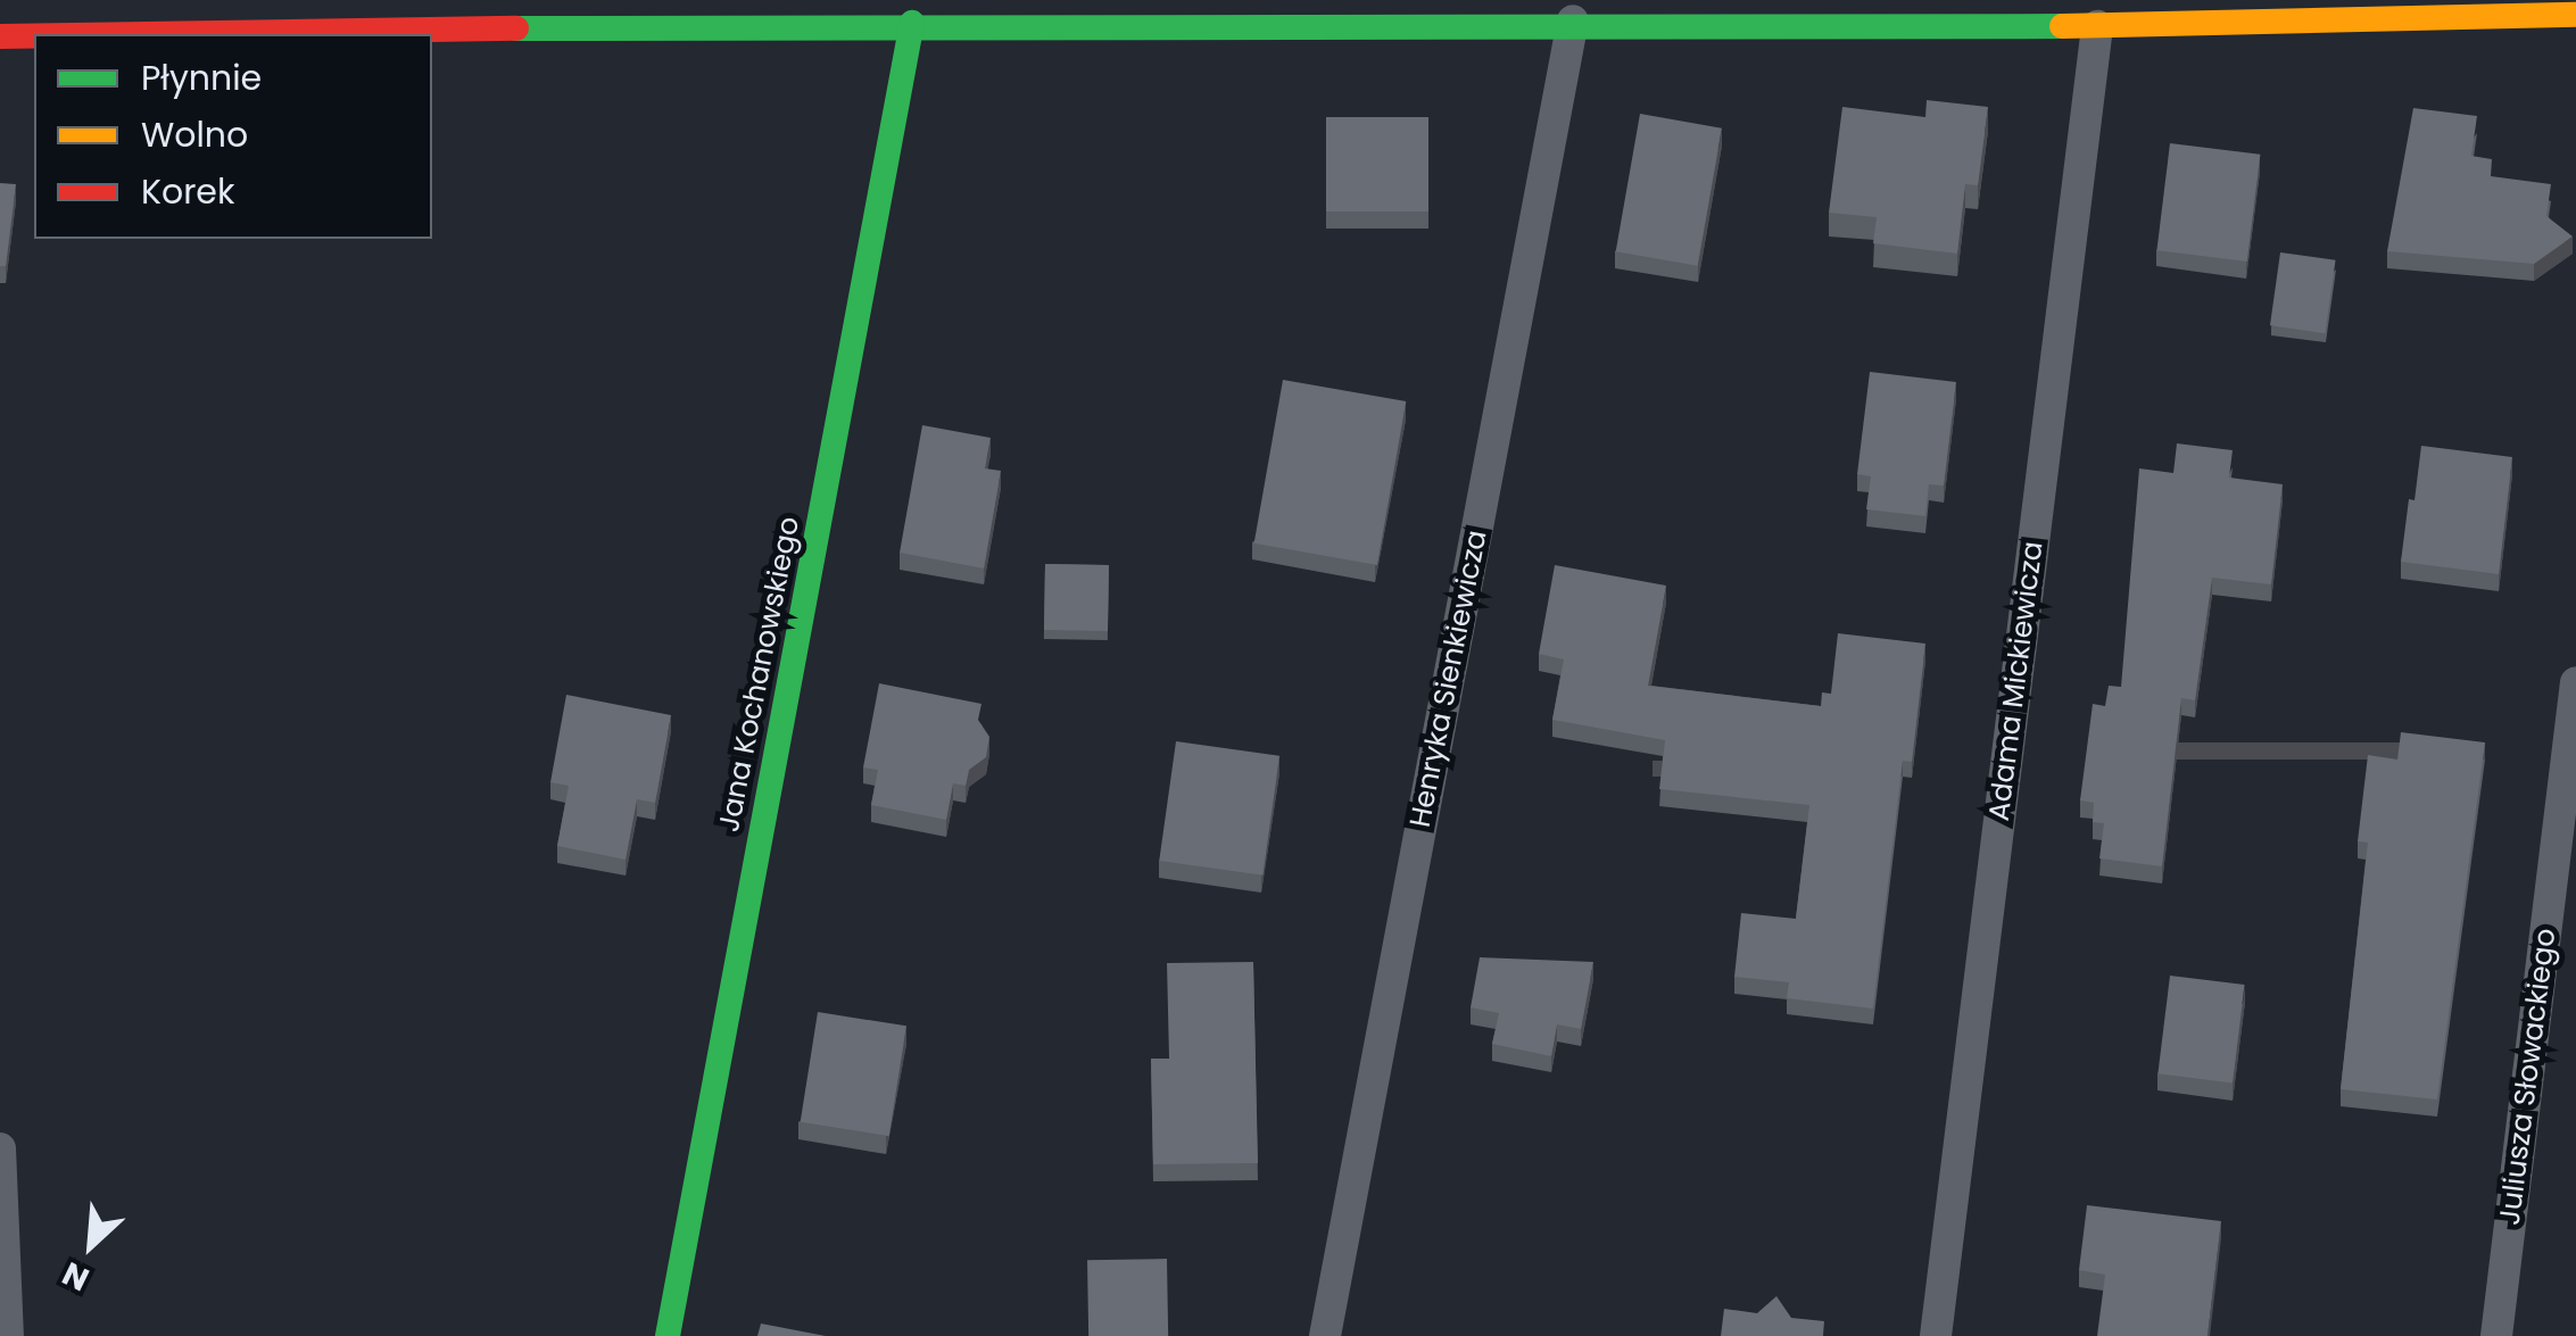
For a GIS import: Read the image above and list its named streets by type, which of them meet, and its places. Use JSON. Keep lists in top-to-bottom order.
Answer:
{
  "streets": {
    "street": ["Jana Kochanowskiego"],
    "lane": ["Henryka Sienkiewicza", "Adama Mickiewicza", "Juliusza Słowackiego"]
  },
  "legend": ["Płynnie", "Wolno", "Korek"],
  "north": "bottom left"
}
